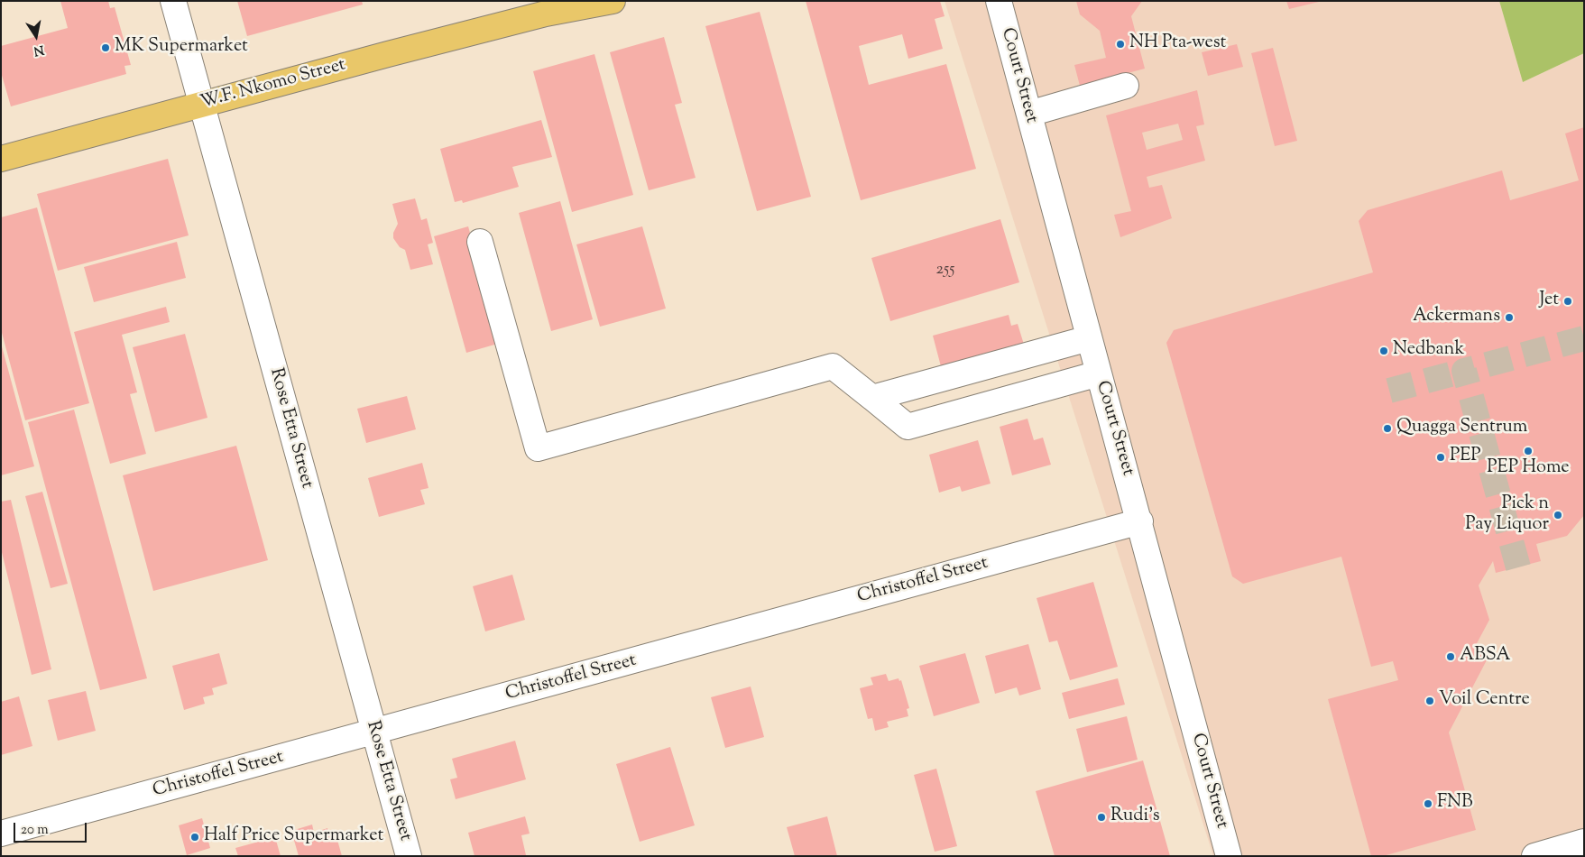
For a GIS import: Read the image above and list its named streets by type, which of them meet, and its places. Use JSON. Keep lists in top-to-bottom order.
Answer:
{
  "streets": {
    "main road": ["W.F. Nkomo Street"],
    "street": ["Court Street", "Rose Etta Street", "Christoffel Street"]
  },
  "crossings": [
    ["Court Street", "Christoffel Street"],
    ["W.F. Nkomo Street", "Rose Etta Street"],
    ["Rose Etta Street", "Christoffel Street"]
  ],
  "places": [
    "NH Pta-west",
    "MK Supermarket",
    "Jet",
    "Ackermans",
    "Nedbank",
    "Quagga Sentrum",
    "PEP Home",
    "PEP",
    "Pick n Pay Liquor",
    "ABSA",
    "Voil Centre",
    "FNB",
    "Rudi's",
    "Half Price Supermarket"
  ],
  "house_numbers": ["255"],
  "scale_bar": "20 m",
  "north": "bottom"
}
